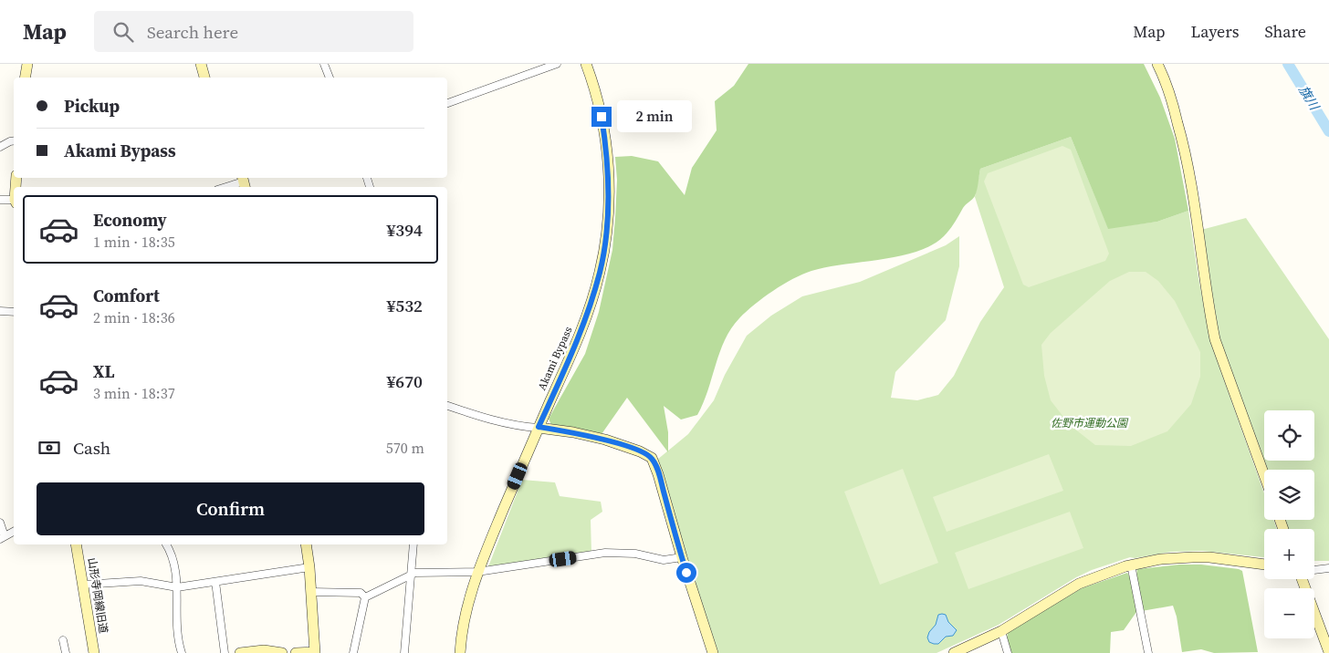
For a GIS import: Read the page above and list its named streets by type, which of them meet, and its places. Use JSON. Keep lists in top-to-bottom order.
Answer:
{
  "streets": {
    "street": ["Akami Bypass", "山形寺岡線旧道"]
  },
  "water": ["旗川"],
  "parks": ["佐野市運動公園"],
  "page": {
    "header": "Map",
    "search": "Search here",
    "nav": ["Map", "Layers", "Share"],
    "banner": ["Pickup", "Akami Bypass"],
    "bubble": "2 min",
    "list": [
      {
        "name": "Economy",
        "note": "1 min · 18:35",
        "value": "¥394"
      },
      {
        "name": "Comfort",
        "note": "2 min · 18:36",
        "value": "¥532"
      },
      {
        "name": "XL",
        "note": "3 min · 18:37",
        "value": "¥670"
      }
    ],
    "map_buttons": ["+", "−"],
    "pay": ["Cash", "570 m"],
    "buttons": "Confirm"
  }
}
